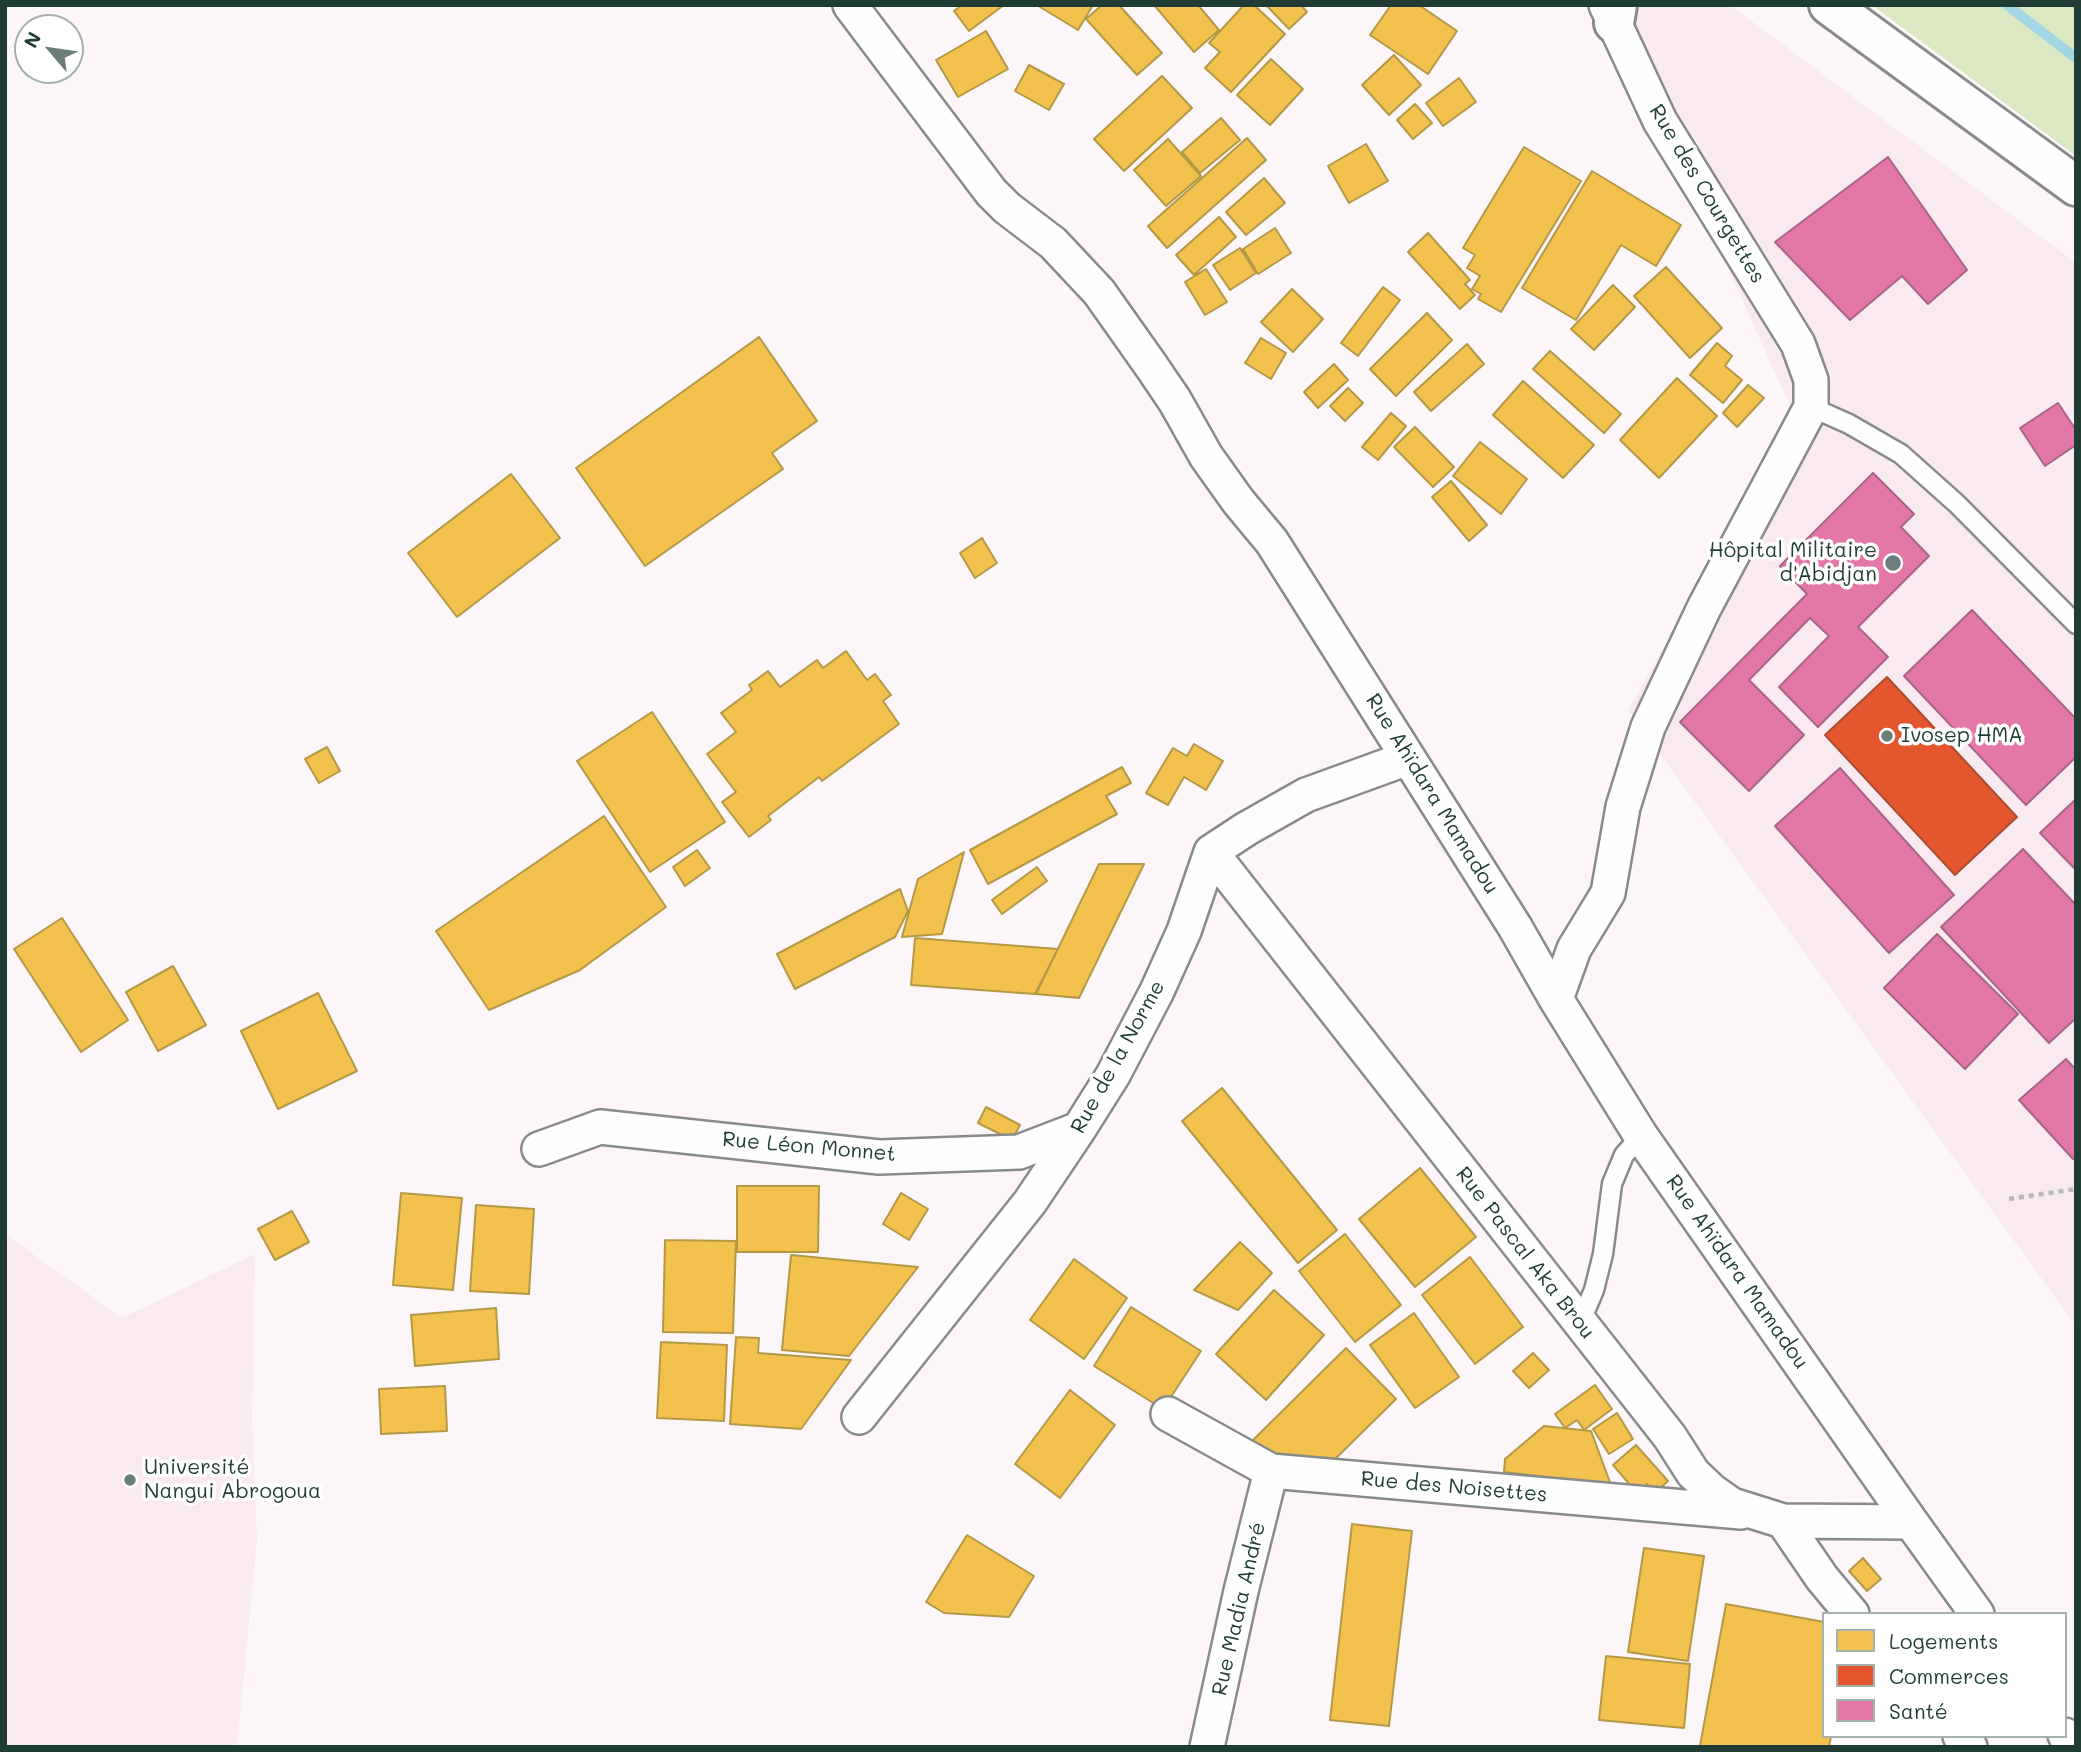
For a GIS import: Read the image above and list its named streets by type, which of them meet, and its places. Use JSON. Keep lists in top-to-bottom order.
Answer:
{
  "streets": {
    "street": [
      "Rue des Courgettes",
      "Rue Ahïdara Mamadou",
      "Rue de la Norme",
      "Rue Léon Monnet",
      "Rue Pascal Aka Brou",
      "Rue des Noisettes",
      "Rue Madia André"
    ]
  },
  "crossings": [
    ["Rue Ahïdara Mamadou", "Rue Pascal Aka Brou"],
    ["Rue de la Norme", "Rue Léon Monnet"],
    ["Rue de la Norme", "Rue Pascal Aka Brou"],
    ["Rue Pascal Aka Brou", "Rue des Noisettes"],
    ["Rue des Noisettes", "Rue Madia André"]
  ],
  "places": ["Hôpital Militaire d'Abidjan", "Ivosep HMA", "Université Nangui Abrogoua"],
  "legend": ["Logements", "Commerces", "Santé"],
  "north": "top left"
}
